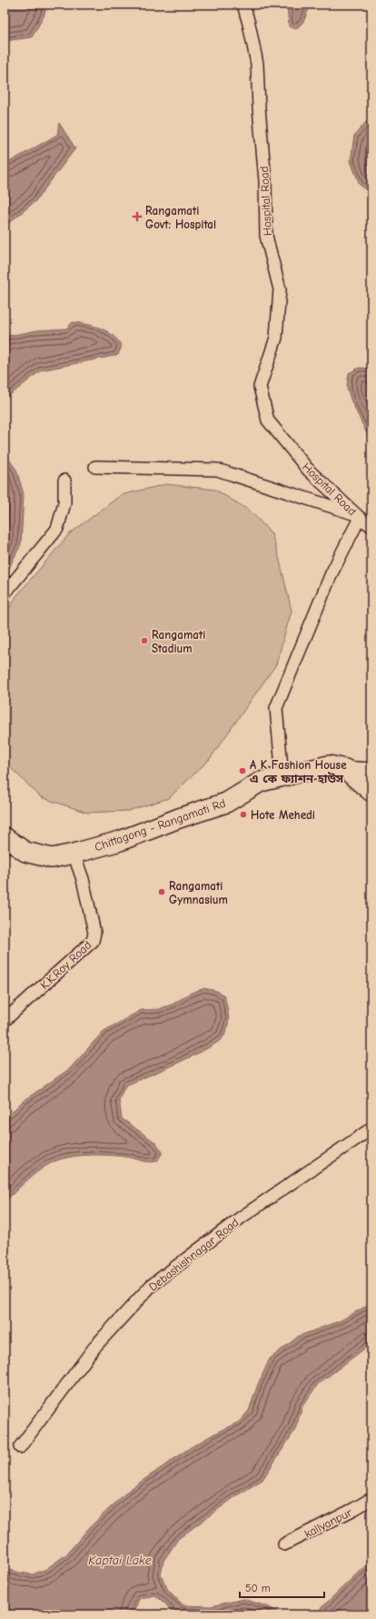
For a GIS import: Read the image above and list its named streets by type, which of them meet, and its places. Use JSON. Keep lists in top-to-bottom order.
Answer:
{
  "streets": {
    "highway": ["Chittagong - Rangamati Rd"],
    "street": [
      "Hospital Road",
      "K.K.Roy Road",
      "Debashishnagar Road",
      "kallyanpur"
    ]
  },
  "crossings": [
    ["Chittagong - Rangamati Rd", "K.K.Roy Road"]
  ],
  "water": ["Kaptai Lake"],
  "places": {
    "health": ["Rangamati Govt: Hospital"],
    "other": [
      "Rangamati Stadium",
      "A K Fashion House এ কে ফ্যাশন হাউস",
      "Hote Mehedi",
      "Rangamati Gymnasium"
    ]
  },
  "scale_bar": "50 m"
}
